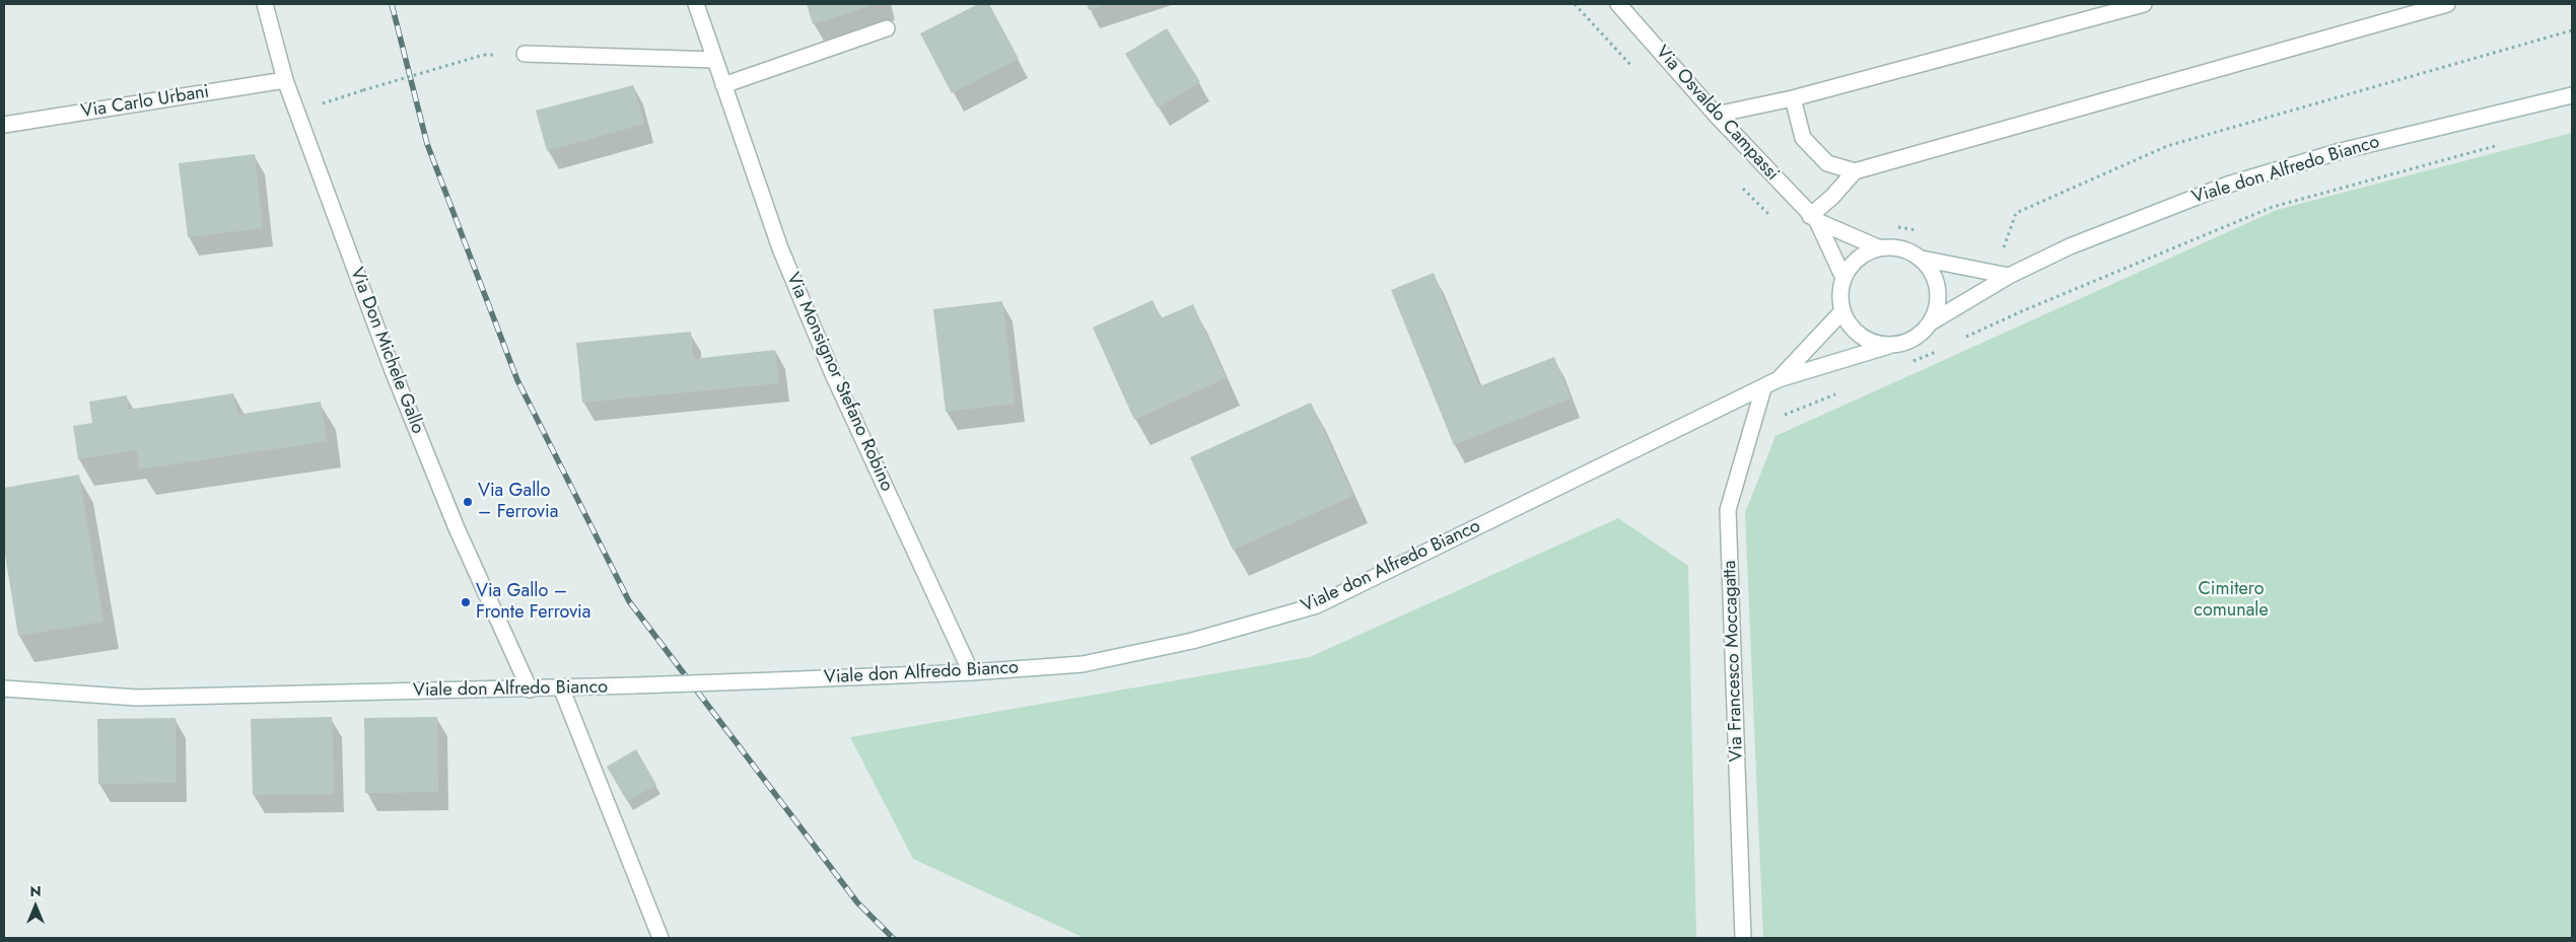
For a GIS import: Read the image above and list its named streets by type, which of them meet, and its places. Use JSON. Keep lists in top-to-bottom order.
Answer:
{
  "streets": {
    "street": [
      "Via Carlo Urbani",
      "Via Osvaldo Campassi",
      "Viale don Alfredo Bianco",
      "Via Don Michele Gallo",
      "Via Monsignor Stefano Robino",
      "Via Francesco Moccagatta"
    ]
  },
  "crossings": [
    ["Via Carlo Urbani", "Via Don Michele Gallo"],
    ["Via Osvaldo Campassi", "Viale don Alfredo Bianco"],
    ["Viale don Alfredo Bianco", "Via Don Michele Gallo"],
    ["Viale don Alfredo Bianco", "Via Monsignor Stefano Robino"],
    ["Viale don Alfredo Bianco", "Via Francesco Moccagatta"]
  ],
  "parks": ["Cimitero comunale"],
  "places": ["Via Gallo – Ferrovia", "Via Gallo – Fronte Ferrovia"],
  "north": "top"
}
